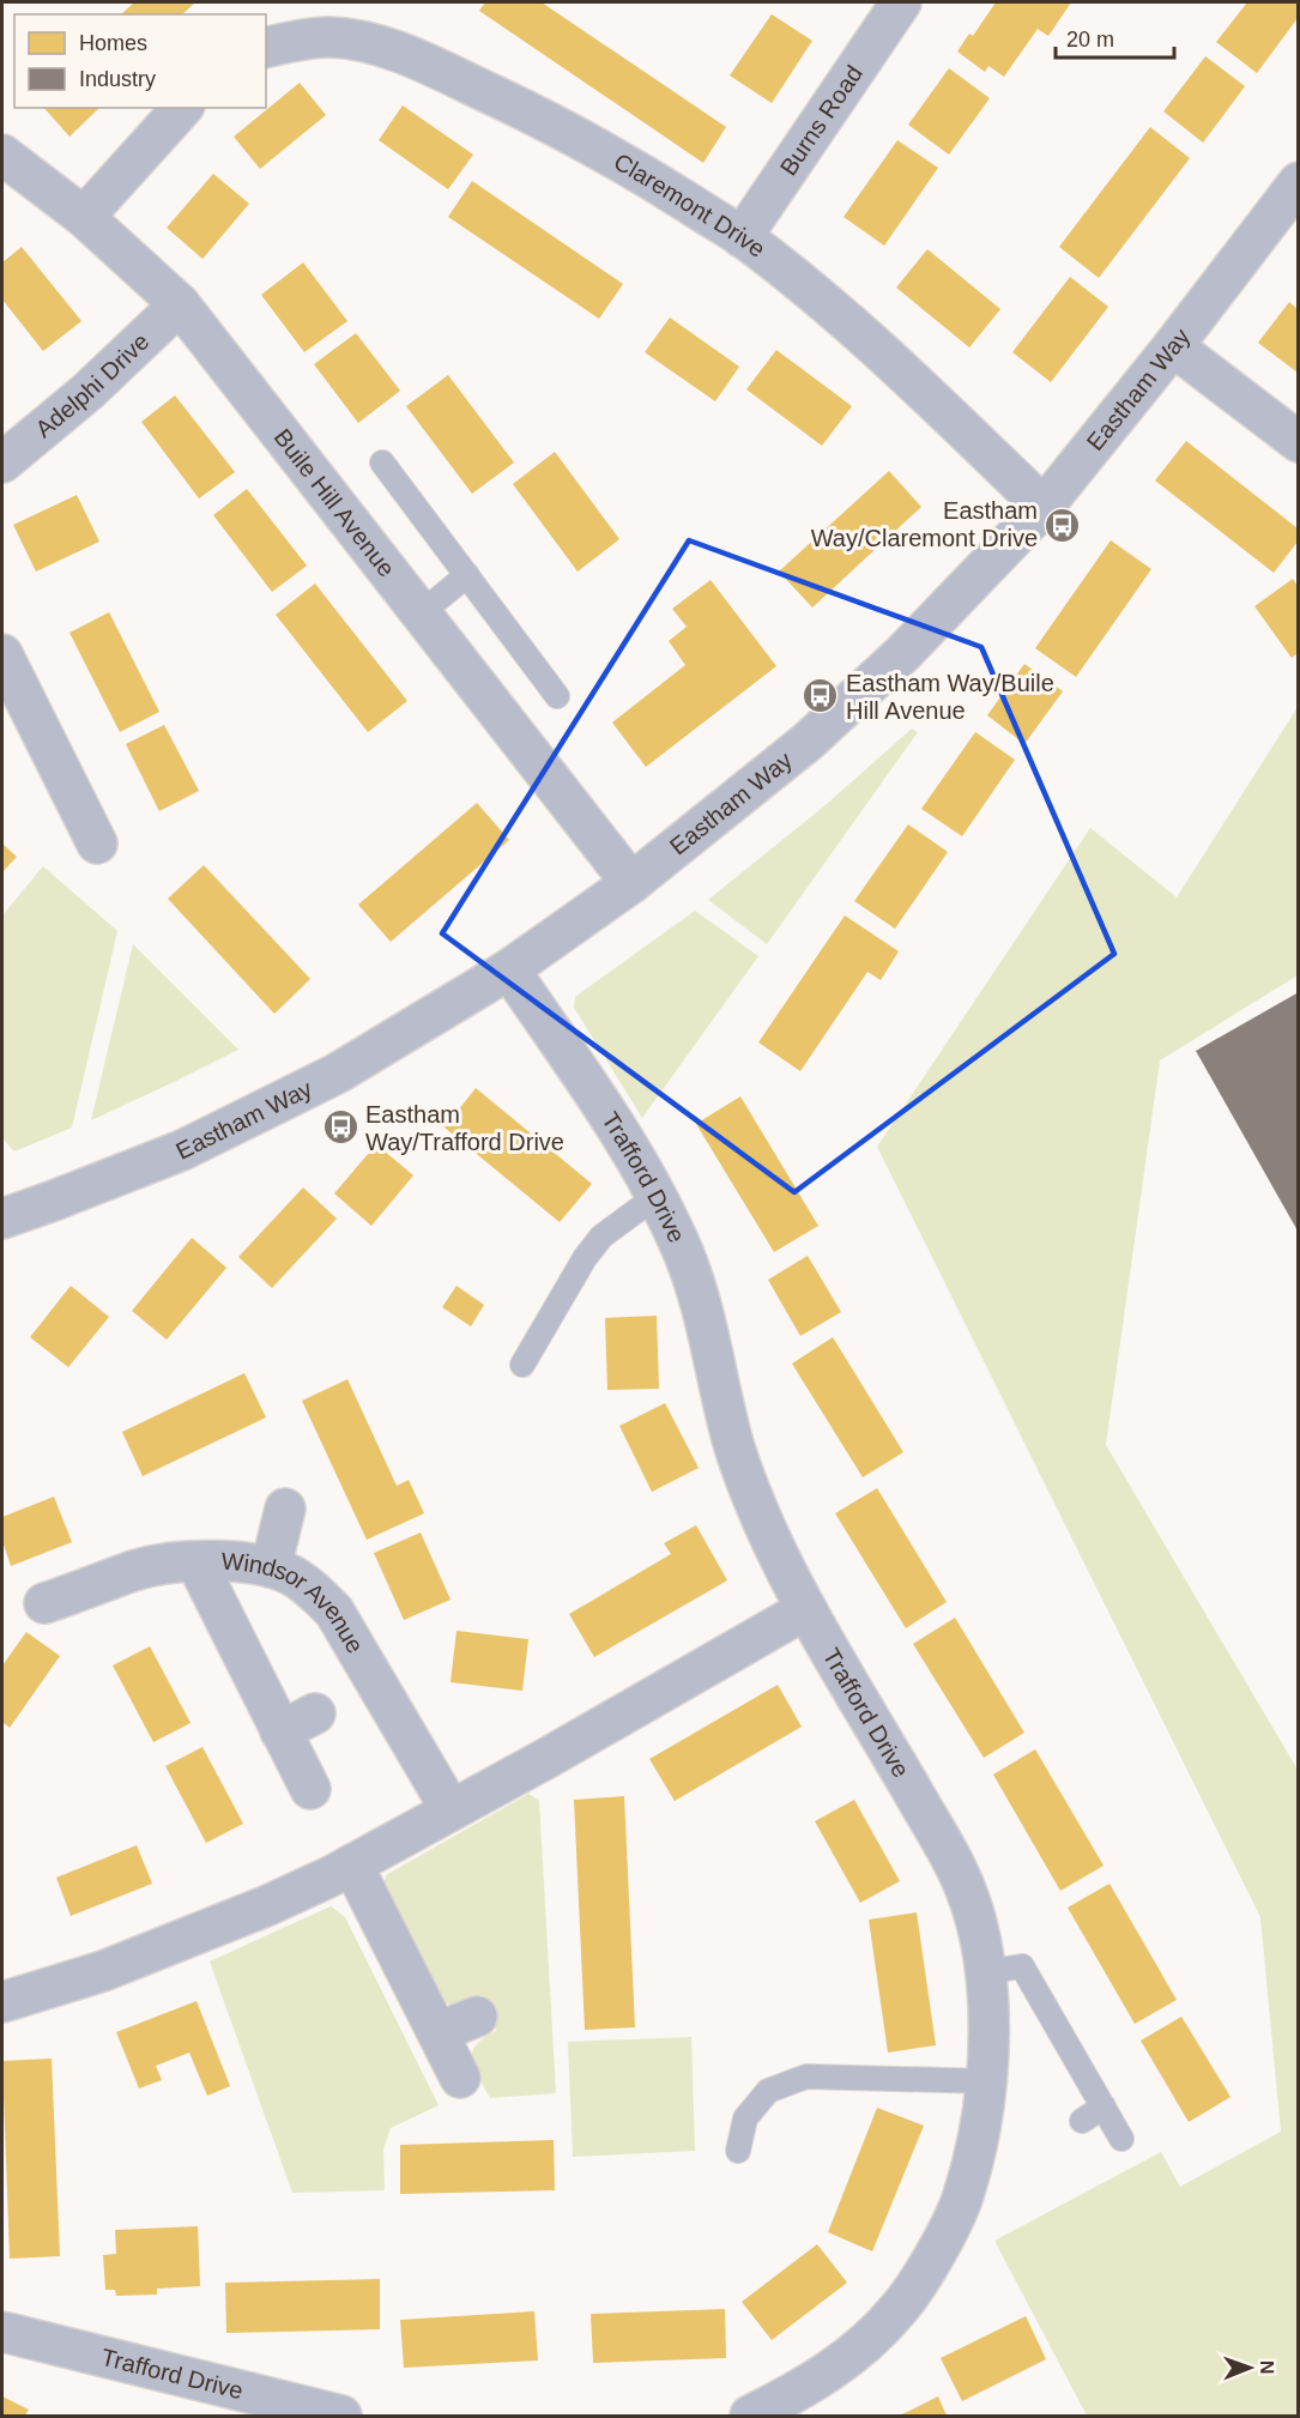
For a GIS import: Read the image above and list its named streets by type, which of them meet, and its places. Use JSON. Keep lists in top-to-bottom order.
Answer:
{
  "streets": {
    "street": [
      "Burns Road",
      "Claremont Drive",
      "Adelphi Drive",
      "Eastham Way",
      "Buile Hill Avenue",
      "Trafford Drive",
      "Windsor Avenue"
    ]
  },
  "crossings": [
    ["Burns Road", "Claremont Drive"],
    ["Claremont Drive", "Eastham Way"],
    ["Adelphi Drive", "Buile Hill Avenue"],
    ["Eastham Way", "Buile Hill Avenue"],
    ["Eastham Way", "Trafford Drive"]
  ],
  "places": {
    "bus stop": ["Eastham Way/Claremont Drive", "Eastham Way/Buile Hill Avenue", "Eastham Way/Trafford Drive"]
  },
  "legend": ["Homes", "Industry"],
  "scale_bar": "20 m",
  "north": "right"
}
